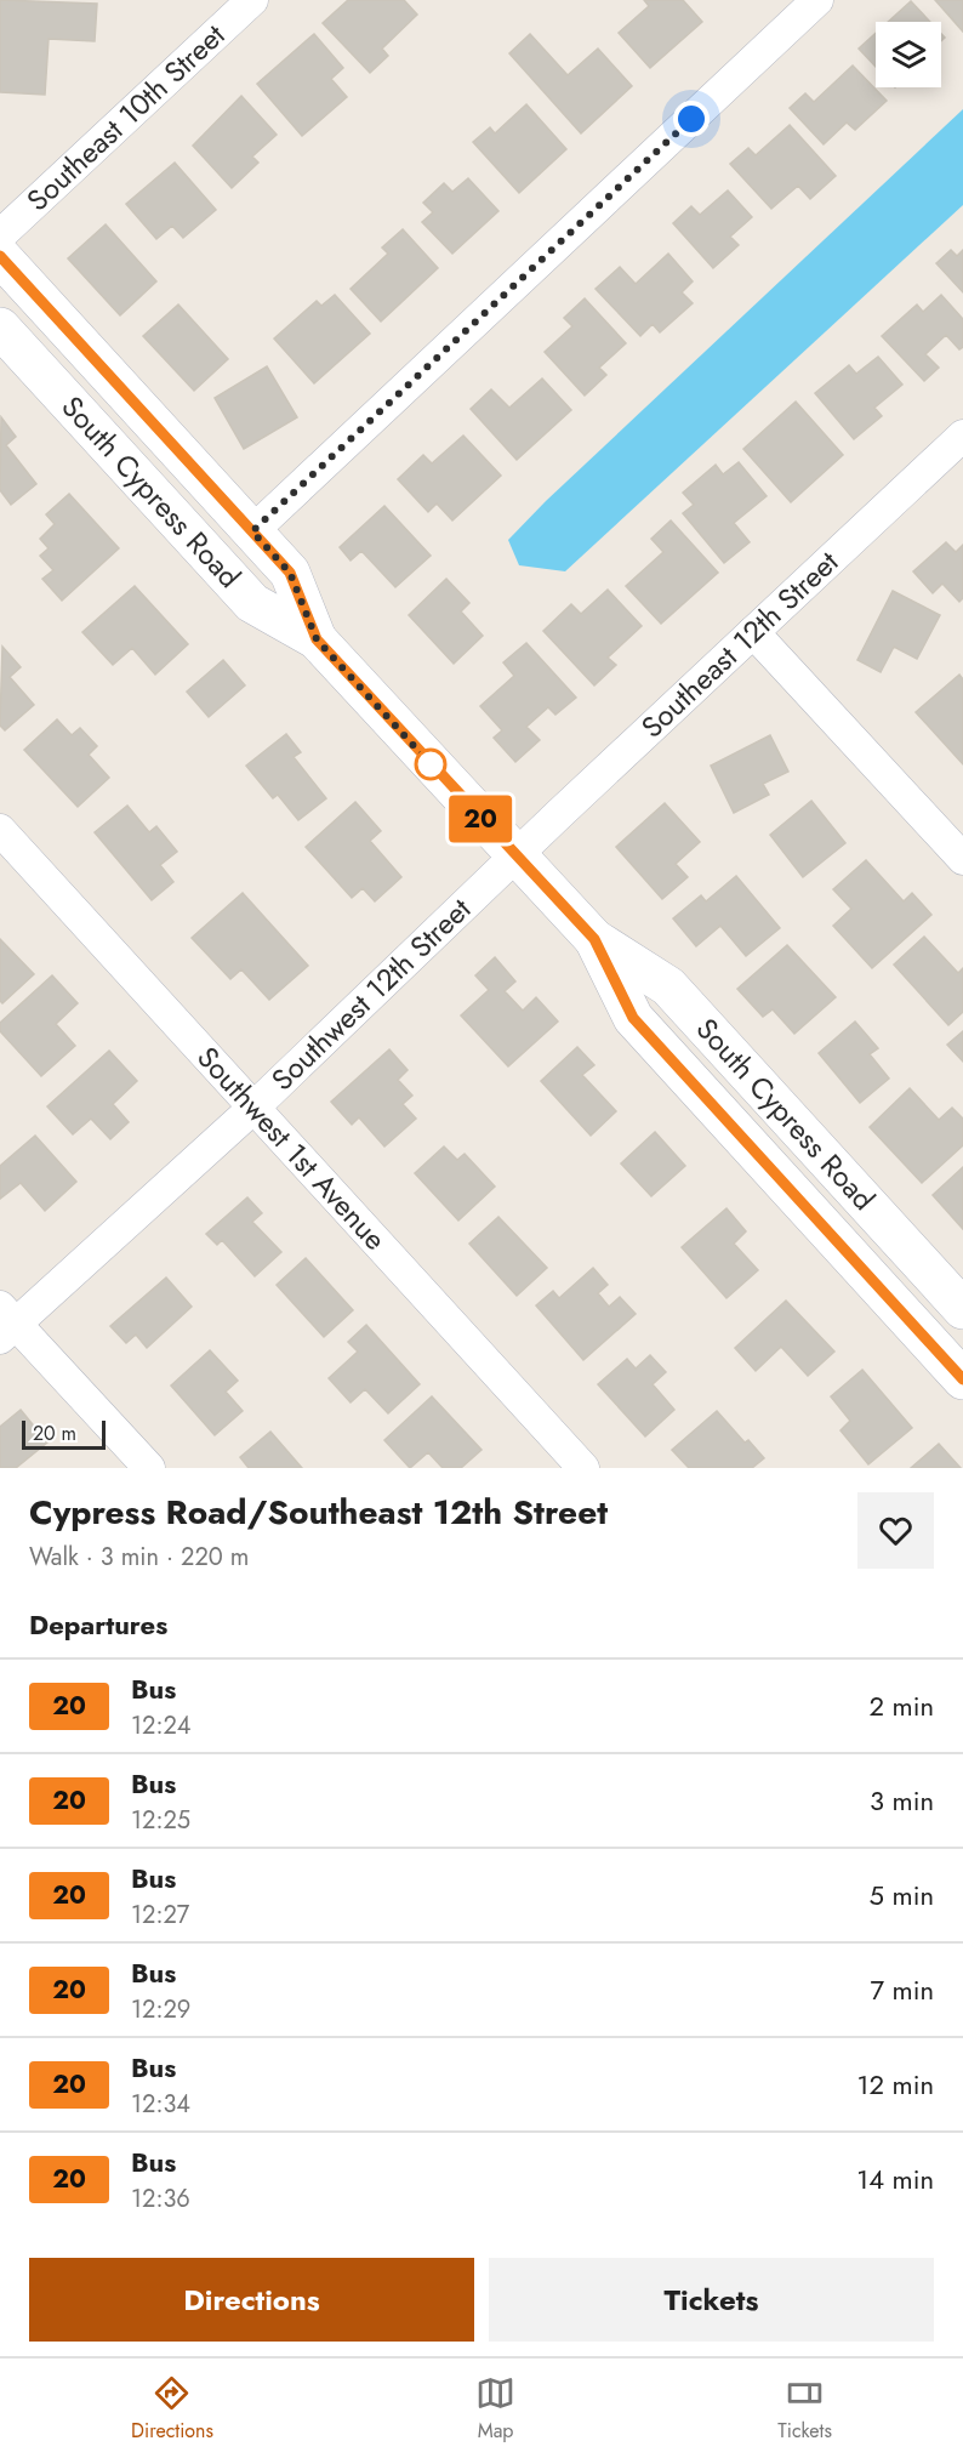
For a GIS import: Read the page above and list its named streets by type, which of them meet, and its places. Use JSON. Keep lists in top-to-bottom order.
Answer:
{
  "streets": {
    "street": [
      "Southeast 10th Street",
      "South Cypress Road",
      "Southeast 12th Street",
      "Southwest 12th Street",
      "Southwest 1st Avenue"
    ]
  },
  "crossings": [
    ["South Cypress Road", "Southeast 12th Street"],
    ["South Cypress Road", "Southwest 12th Street"],
    ["Southeast 12th Street", "Southwest 12th Street"],
    ["Southwest 12th Street", "Southwest 1st Avenue"]
  ],
  "lines": ["bus line 20"],
  "scale_bar": "20 m",
  "page": {
    "on_map": "20",
    "scale": "20 m",
    "heading": [
      ["Cypress Road/Southeast 12th Street", "Walk · 3 min · 220 m"],
      "Departures"
    ],
    "list": [
      {
        "mark": "20",
        "name": "Bus",
        "note": "12:24",
        "value": "2 min"
      },
      {
        "mark": "20",
        "name": "Bus",
        "note": "12:25",
        "value": "3 min"
      },
      {
        "mark": "20",
        "name": "Bus",
        "note": "12:27",
        "value": "5 min"
      },
      {
        "mark": "20",
        "name": "Bus",
        "note": "12:29",
        "value": "7 min"
      },
      {
        "mark": "20",
        "name": "Bus",
        "note": "12:34",
        "value": "12 min"
      },
      {
        "mark": "20",
        "name": "Bus",
        "note": "12:36",
        "value": "14 min"
      }
    ],
    "buttons": ["Directions", "Tickets"],
    "tabs": ["Directions", "Map", "Tickets"]
  }
}
